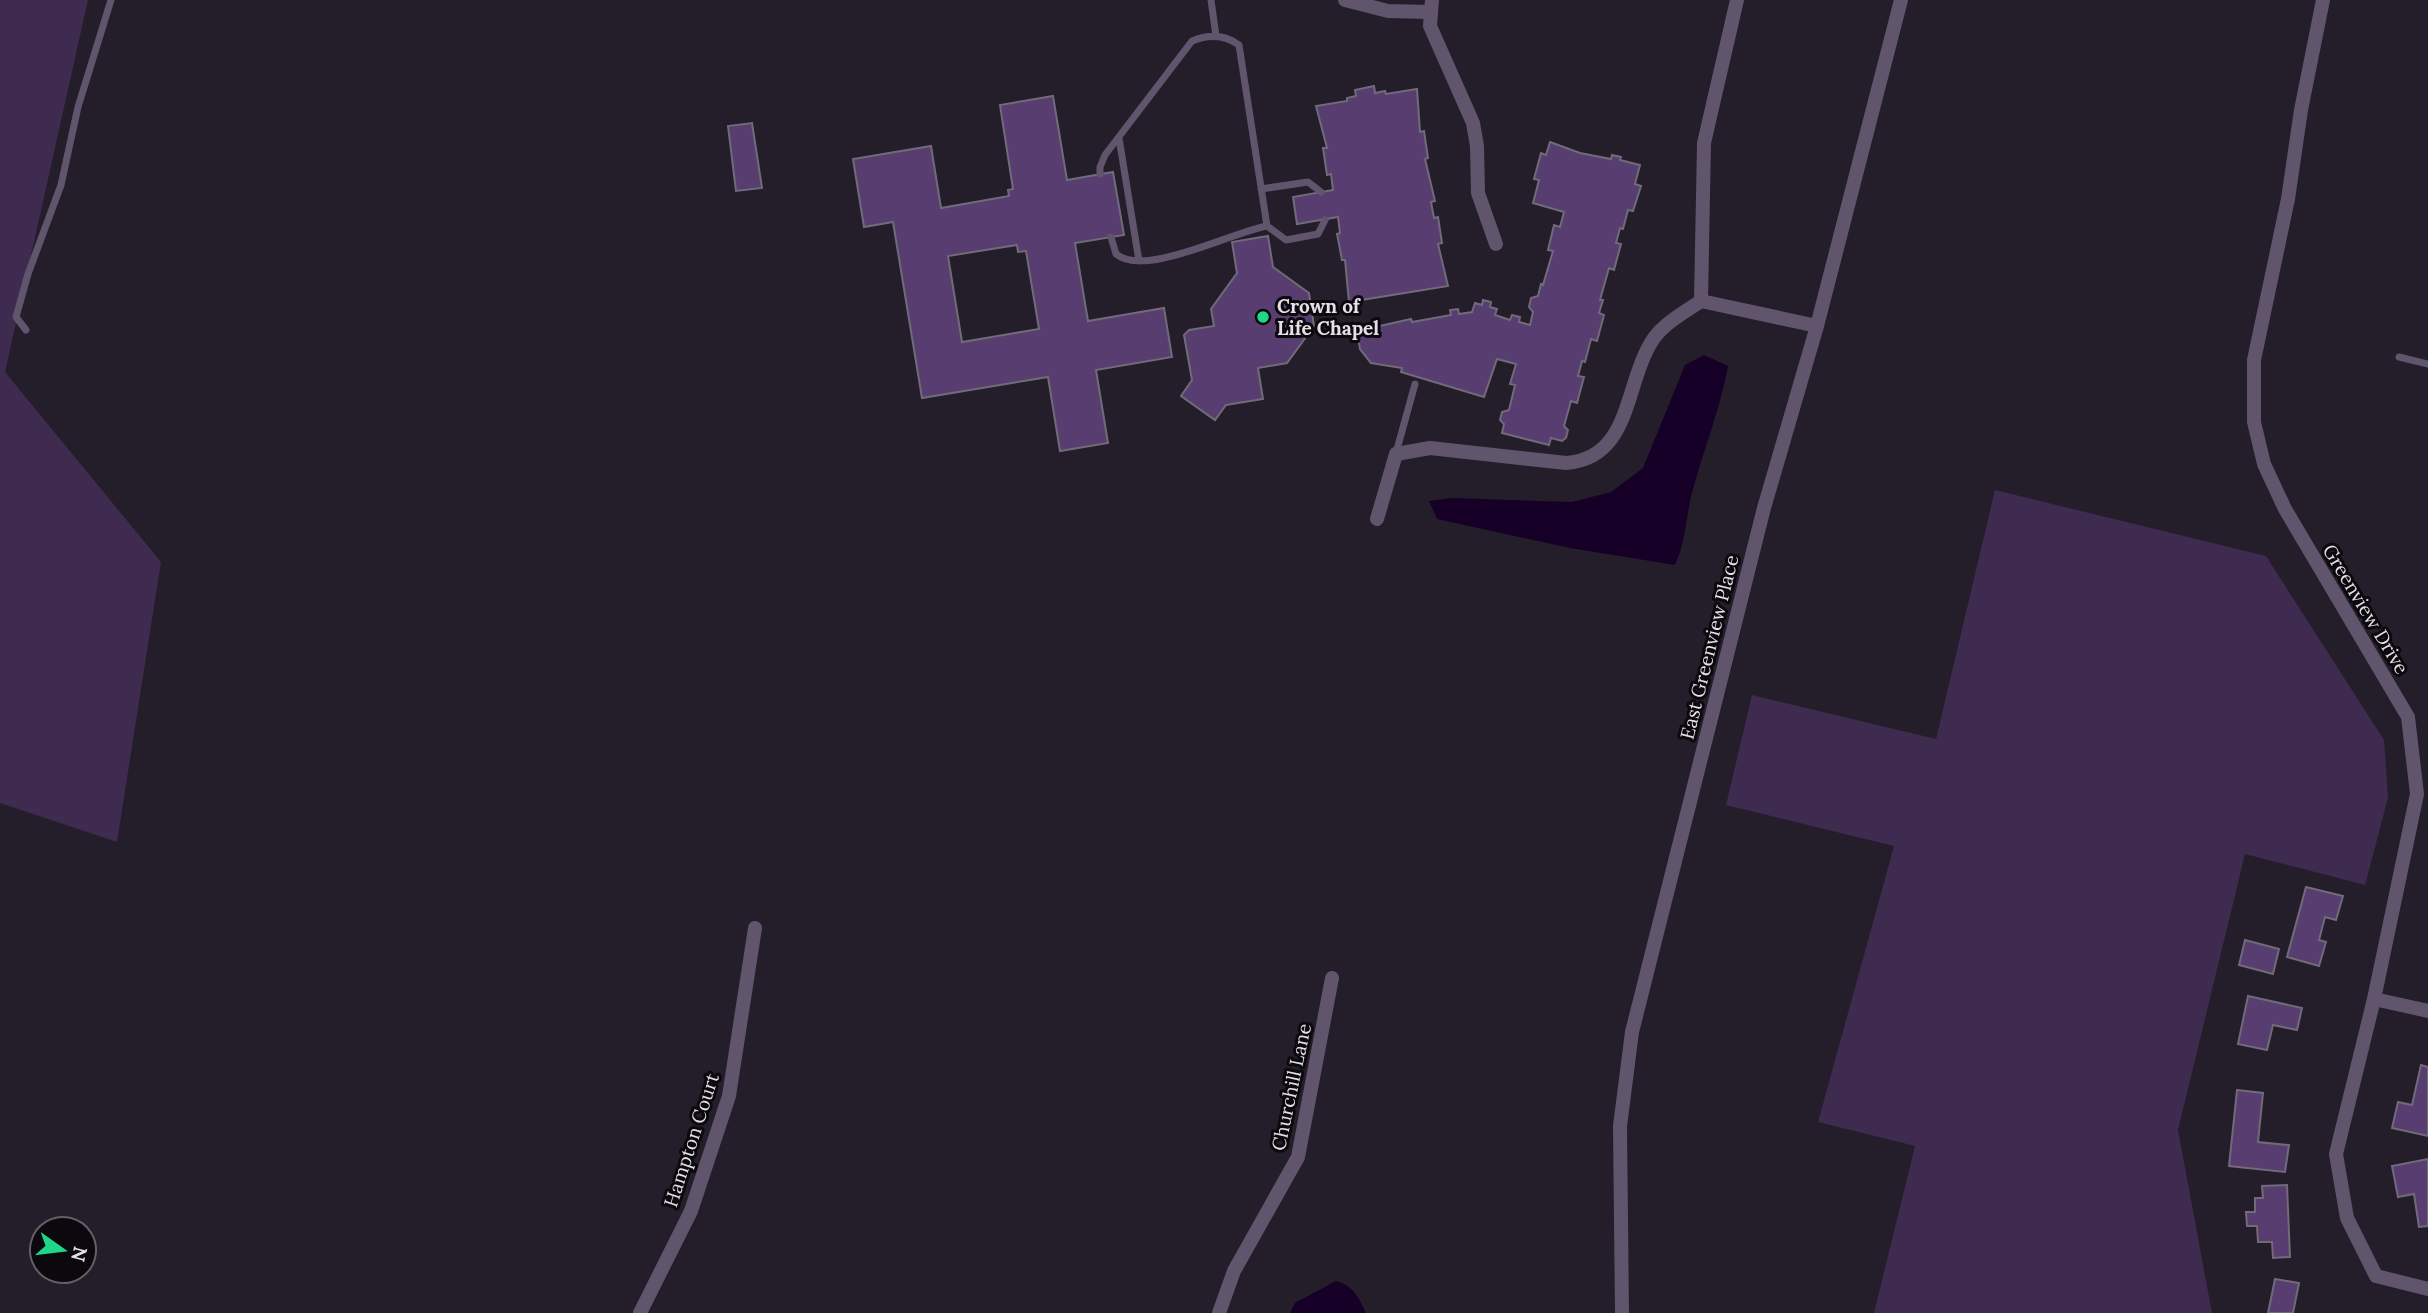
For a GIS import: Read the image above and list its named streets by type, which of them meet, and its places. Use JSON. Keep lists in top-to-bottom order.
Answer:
{
  "streets": {
    "street": [
      "Greenview Drive",
      "East Greenview Place",
      "Churchill Lane",
      "Hampton Court"
    ]
  },
  "places": ["Crown of Life Chapel"],
  "north": "right"
}
